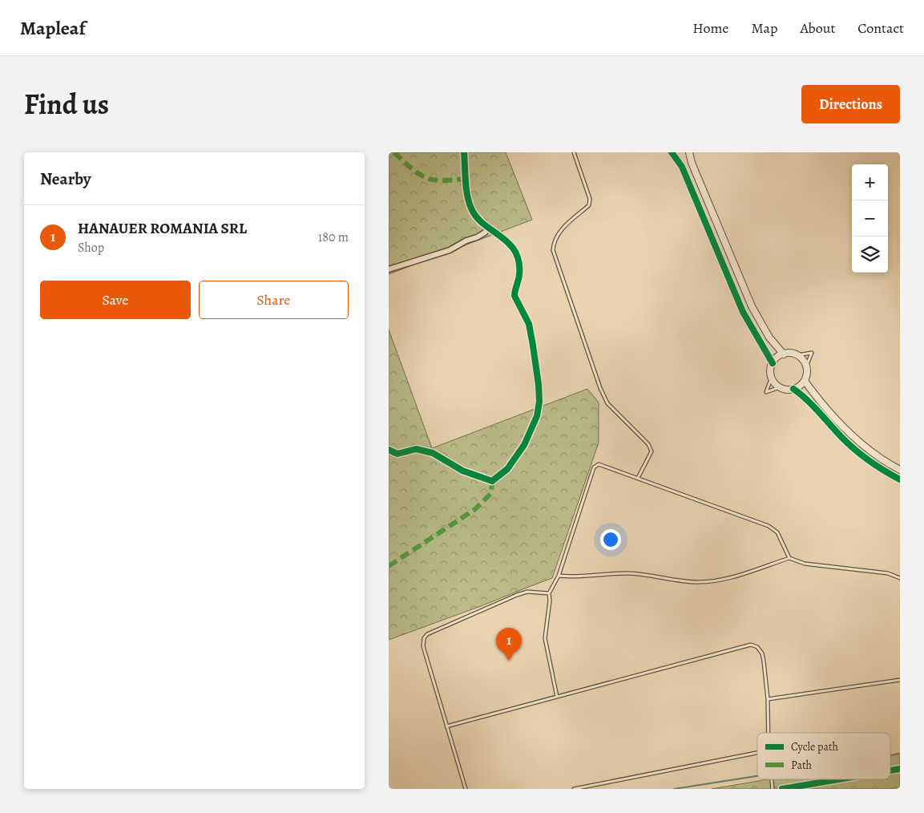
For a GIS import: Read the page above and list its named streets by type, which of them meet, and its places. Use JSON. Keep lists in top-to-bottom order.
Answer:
{
  "legend": ["Cycle path", "Path"],
  "page": {
    "header": "Mapleaf",
    "nav": [
      "Home",
      "Map",
      "About",
      "Contact"
    ],
    "title": "Find us",
    "buttons": [
      "Directions",
      ["Save", "Share"]
    ],
    "heading": "Nearby",
    "map_buttons": ["+", "−"],
    "list": [
      {
        "mark": "1",
        "name": "HANAUER ROMANIA SRL",
        "note": "Shop",
        "value": "180 m"
      }
    ],
    "pins": "1"
  }
}
